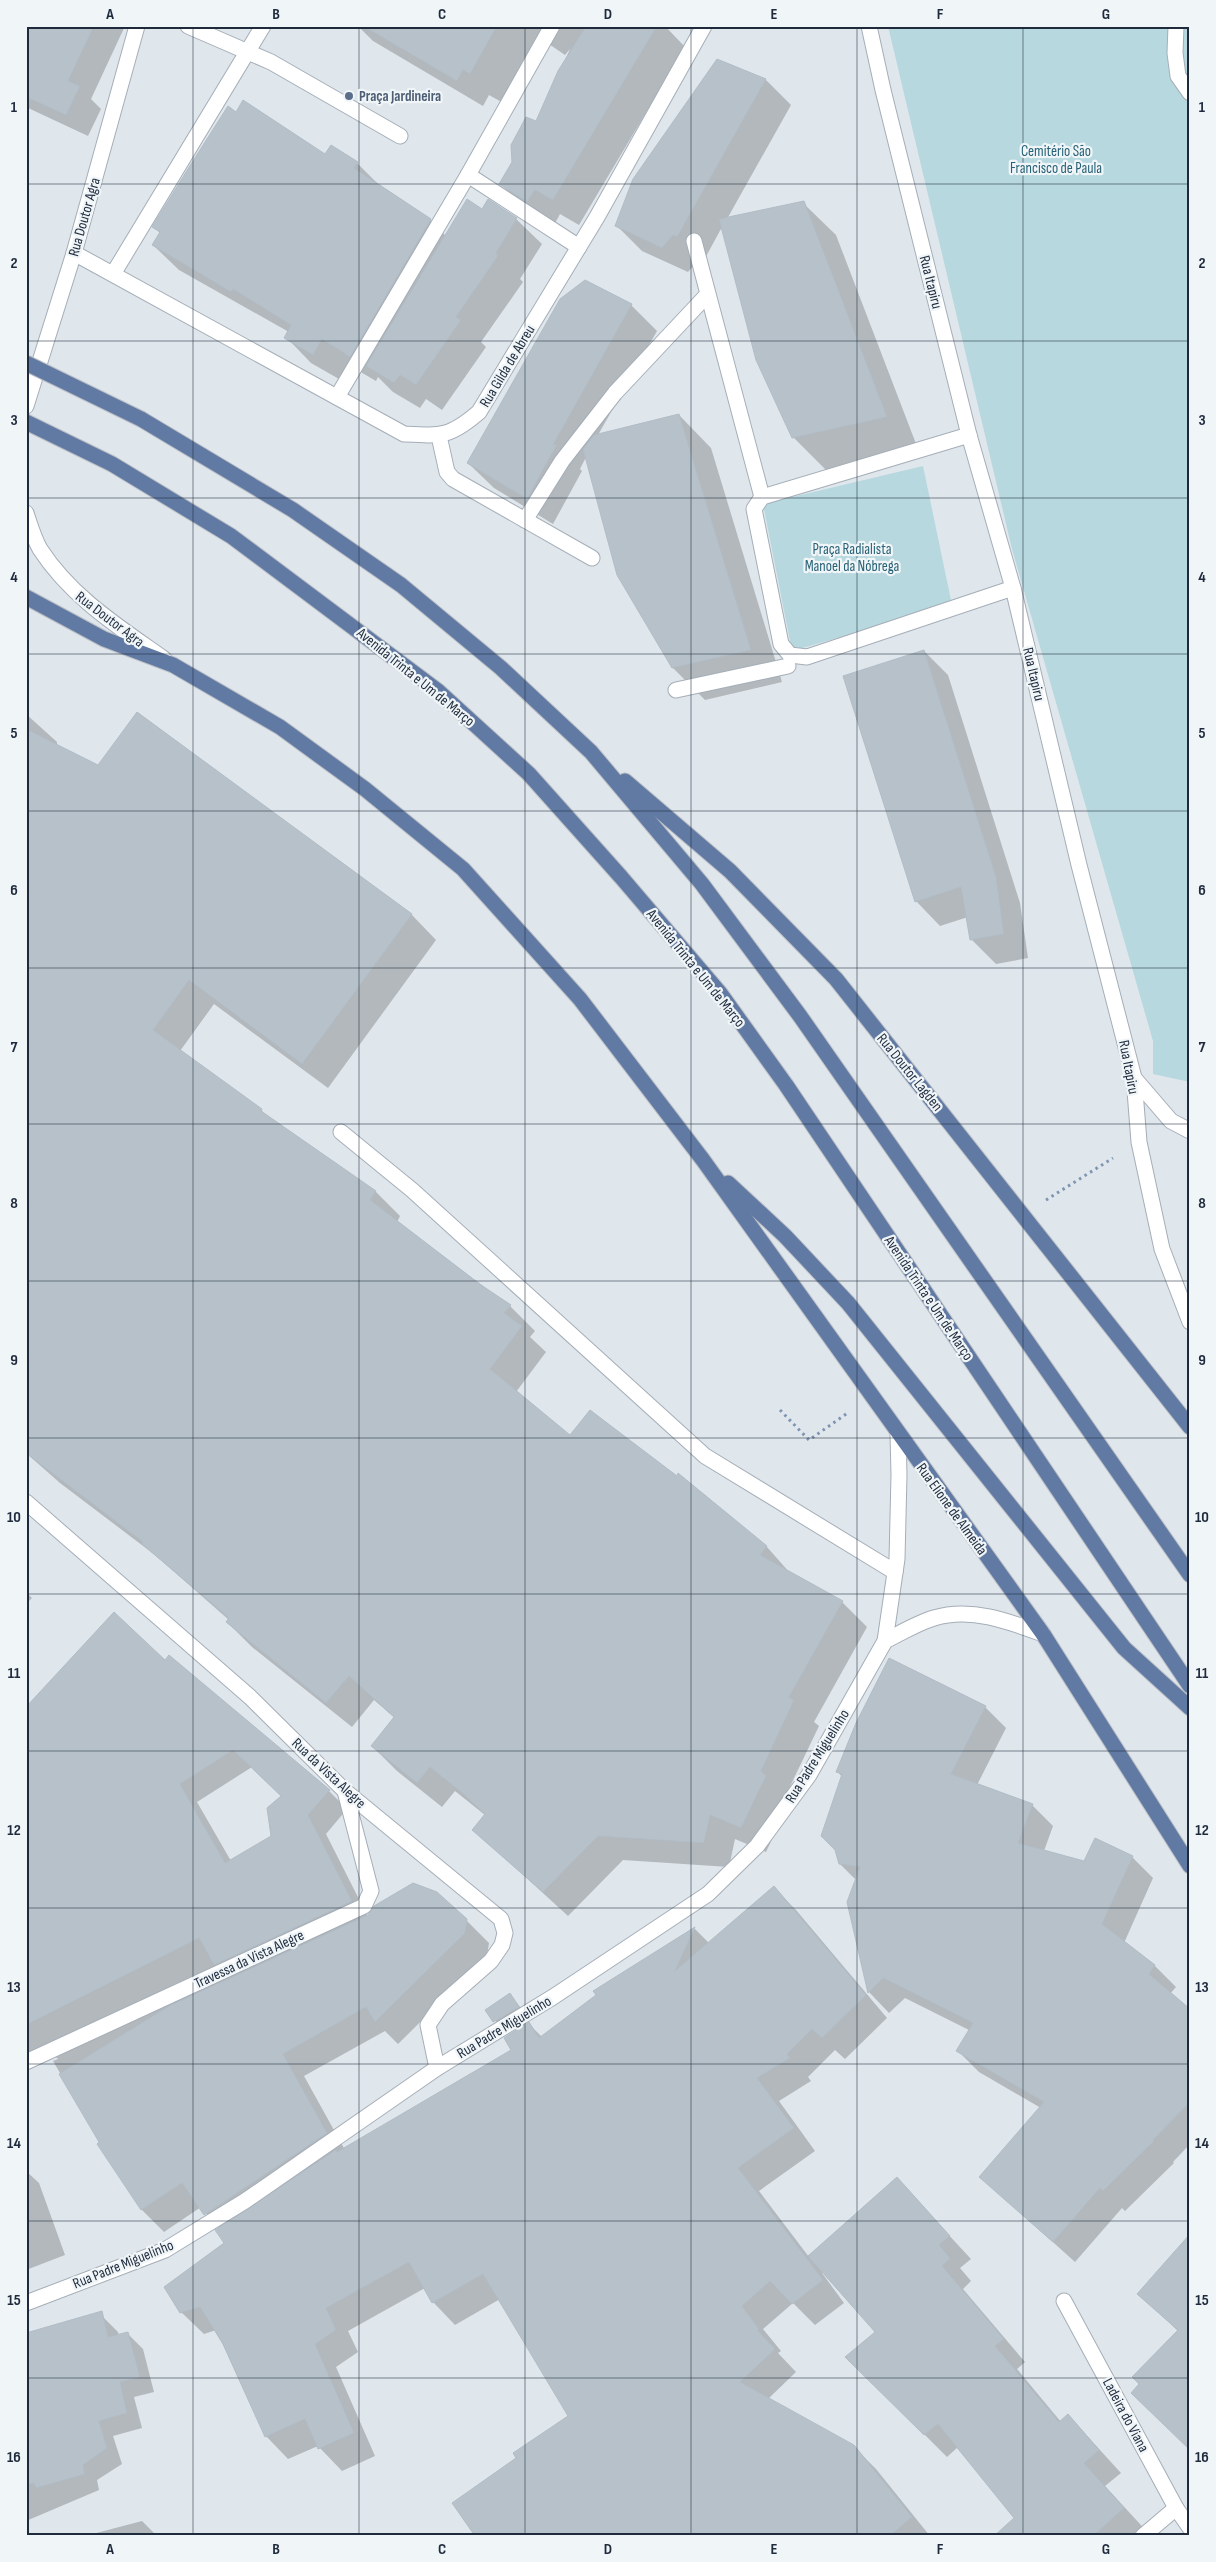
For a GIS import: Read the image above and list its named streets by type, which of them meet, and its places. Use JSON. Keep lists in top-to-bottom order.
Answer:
{
  "streets": {
    "main road": ["Avenida Trinta e Um de Março", "Rua Doutor Lagden", "Rua Elione de Almeida"],
    "street": [
      "Rua Doutor Agra",
      "Rua Itapiru",
      "Rua Gilda de Abreu",
      "Rua Padre Miguelinho",
      "Rua da Vista Alegre",
      "Travessa da Vista Alegre",
      "Ladeira do Viana"
    ]
  },
  "crossings": [
    ["Rua Doutor Agra", "Rua Gilda de Abreu"],
    ["Rua Elione de Almeida", "Rua Padre Miguelinho"],
    ["Rua Padre Miguelinho", "Rua da Vista Alegre"],
    ["Rua da Vista Alegre", "Travessa da Vista Alegre"]
  ],
  "parks": ["Cemitério São Francisco de Paula", "Praça Radialista Manoel da Nóbrega"],
  "places": ["Praça Jardineira"],
  "grid": {
    "columns": [
      "A",
      "B",
      "C",
      "D",
      "E",
      "F",
      "G"
    ],
    "rows": [
      "1",
      "2",
      "3",
      "4",
      "5",
      "6",
      "7",
      "8",
      "9",
      "10",
      "11",
      "12",
      "13",
      "14",
      "15",
      "16"
    ]
  }
}
